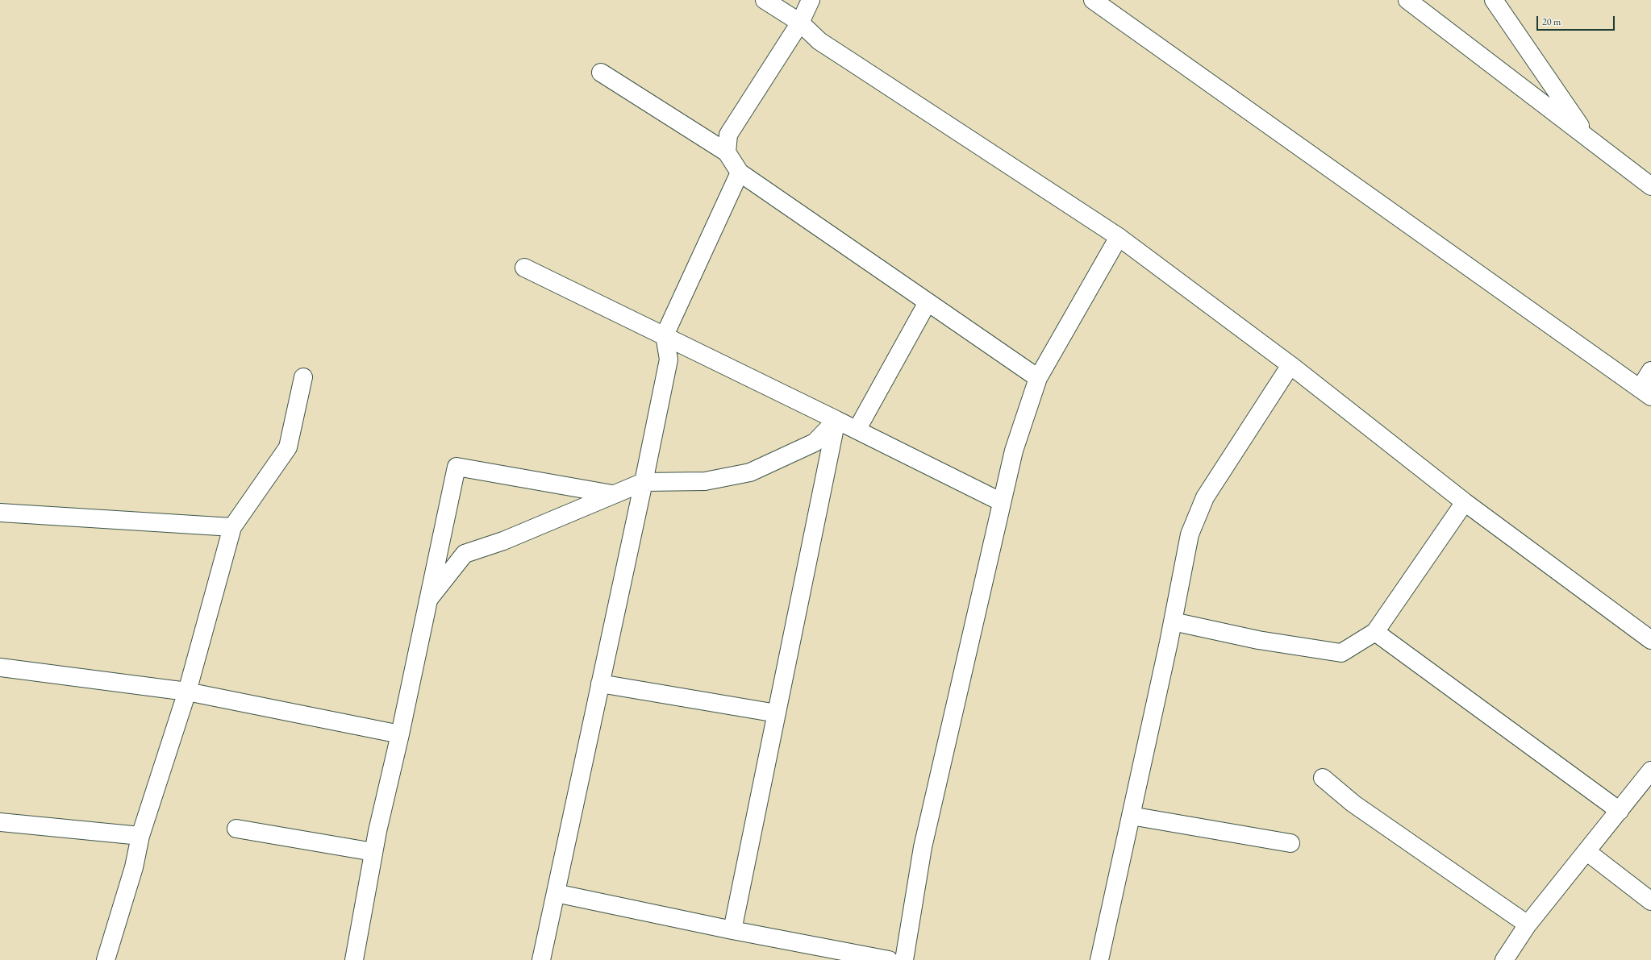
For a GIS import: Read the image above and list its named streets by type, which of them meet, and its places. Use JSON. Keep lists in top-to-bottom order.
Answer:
{
  "scale_bar": "20 m"
}
